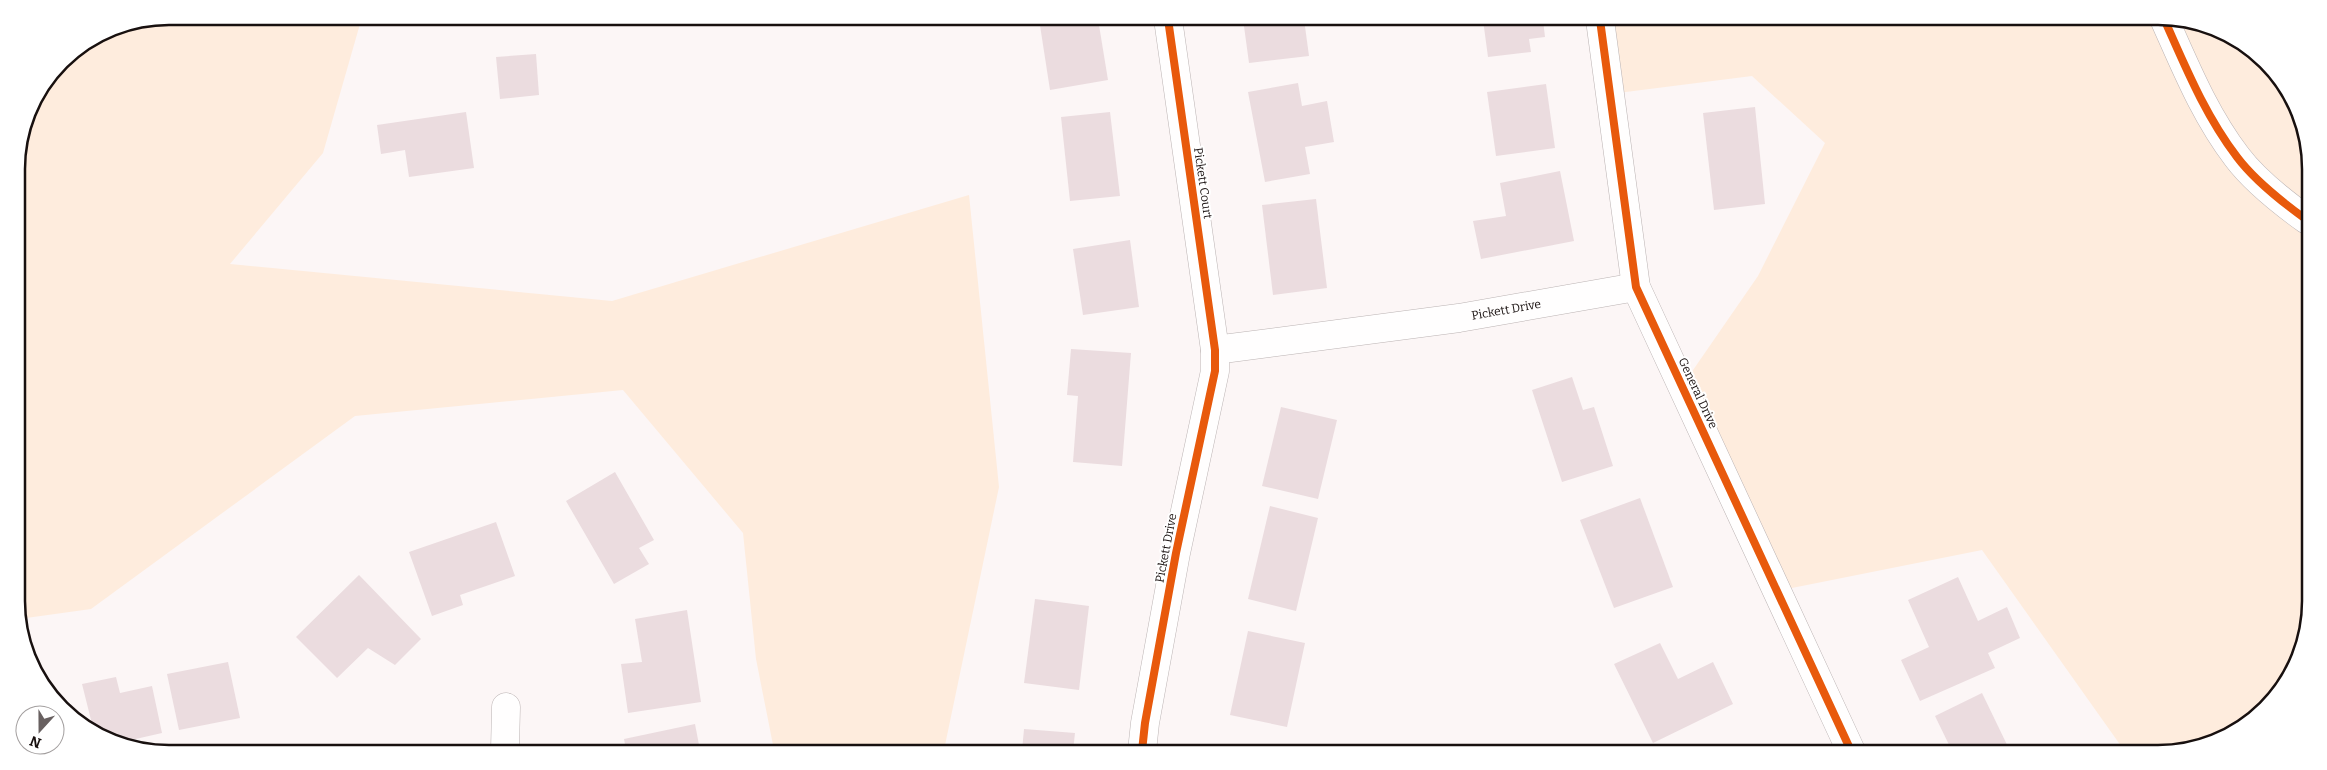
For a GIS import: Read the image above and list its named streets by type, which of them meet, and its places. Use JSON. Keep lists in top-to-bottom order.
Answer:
{
  "streets": {
    "street": ["Pickett Court", "Pickett Drive", "General Drive"]
  },
  "crossings": [
    ["Pickett Court", "Pickett Drive"],
    ["Pickett Drive", "General Drive"]
  ],
  "north": "bottom"
}
